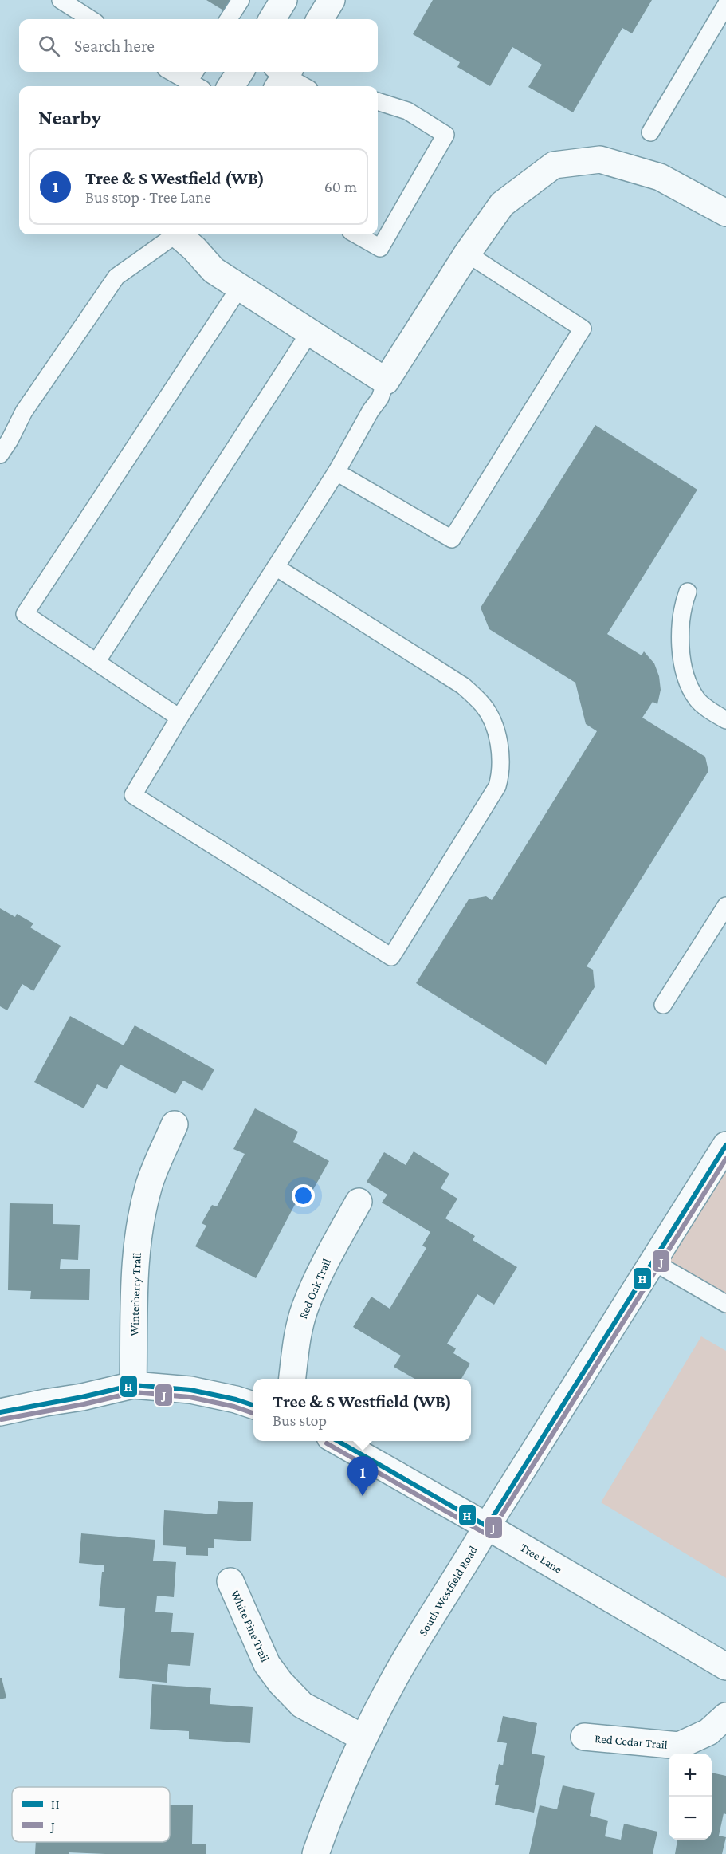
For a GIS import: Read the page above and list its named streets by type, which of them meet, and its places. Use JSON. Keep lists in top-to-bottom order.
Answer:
{
  "streets": {
    "street": [
      "Red Oak Trail",
      "Winterberry Trail",
      "Tree Lane",
      "South Westfield Road",
      "White Pine Trail",
      "Red Cedar Trail"
    ]
  },
  "crossings": [
    ["Tree Lane", "South Westfield Road"],
    ["South Westfield Road", "White Pine Trail"]
  ],
  "lines": ["transit line H", "transit line J"],
  "legend": ["H", "J"],
  "page": {
    "search": "Search here",
    "heading": "Nearby",
    "list": [
      {
        "mark": "1",
        "name": "Tree & S Westfield (WB)",
        "note": "Bus stop · Tree Lane",
        "value": "60 m"
      }
    ],
    "popup": ["Tree & S Westfield (WB)", "Bus stop"],
    "pins": "1",
    "map_buttons": ["+", "−"]
  }
}
